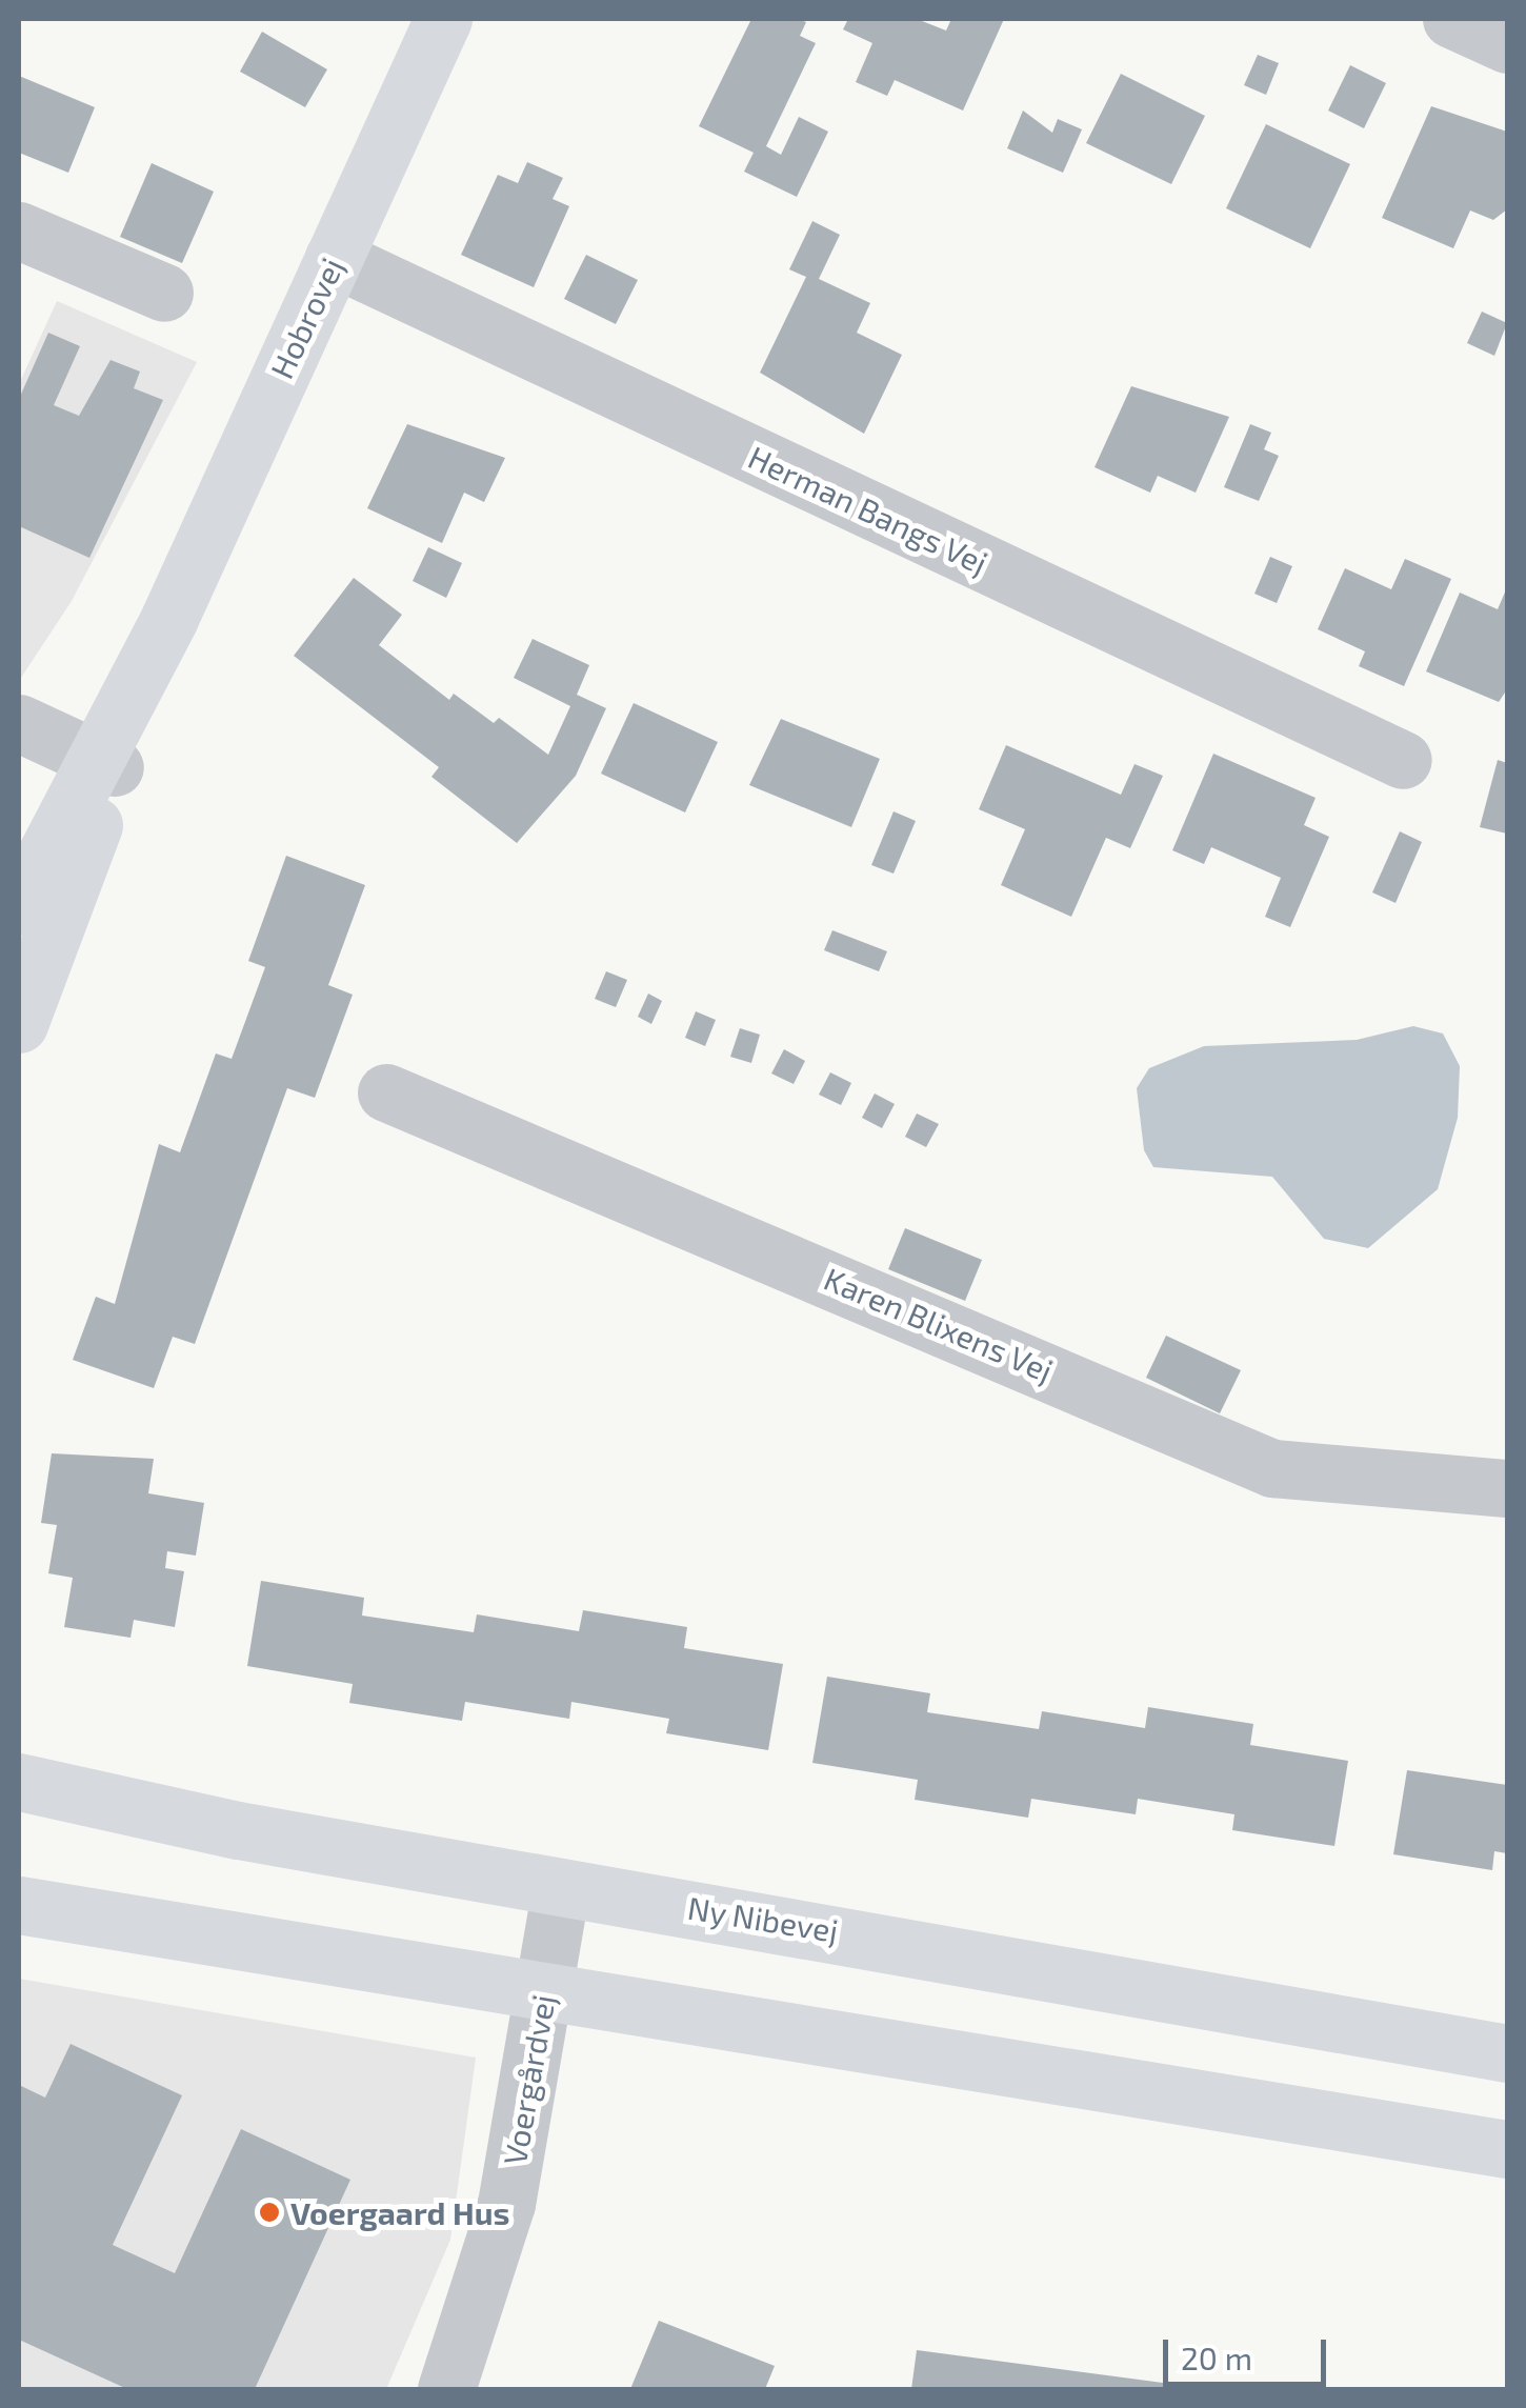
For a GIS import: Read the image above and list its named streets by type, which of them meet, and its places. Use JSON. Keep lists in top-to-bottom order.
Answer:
{
  "streets": {
    "main road": ["Hobrovej", "Ny Nibevej"],
    "street": ["Herman Bangs Vej", "Karen Blixens Vej", "Voergårdvej"]
  },
  "crossings": [
    ["Hobrovej", "Herman Bangs Vej"],
    ["Ny Nibevej", "Voergårdvej"]
  ],
  "places": ["Voergaard Hus"],
  "scale_bar": "20 m"
}
